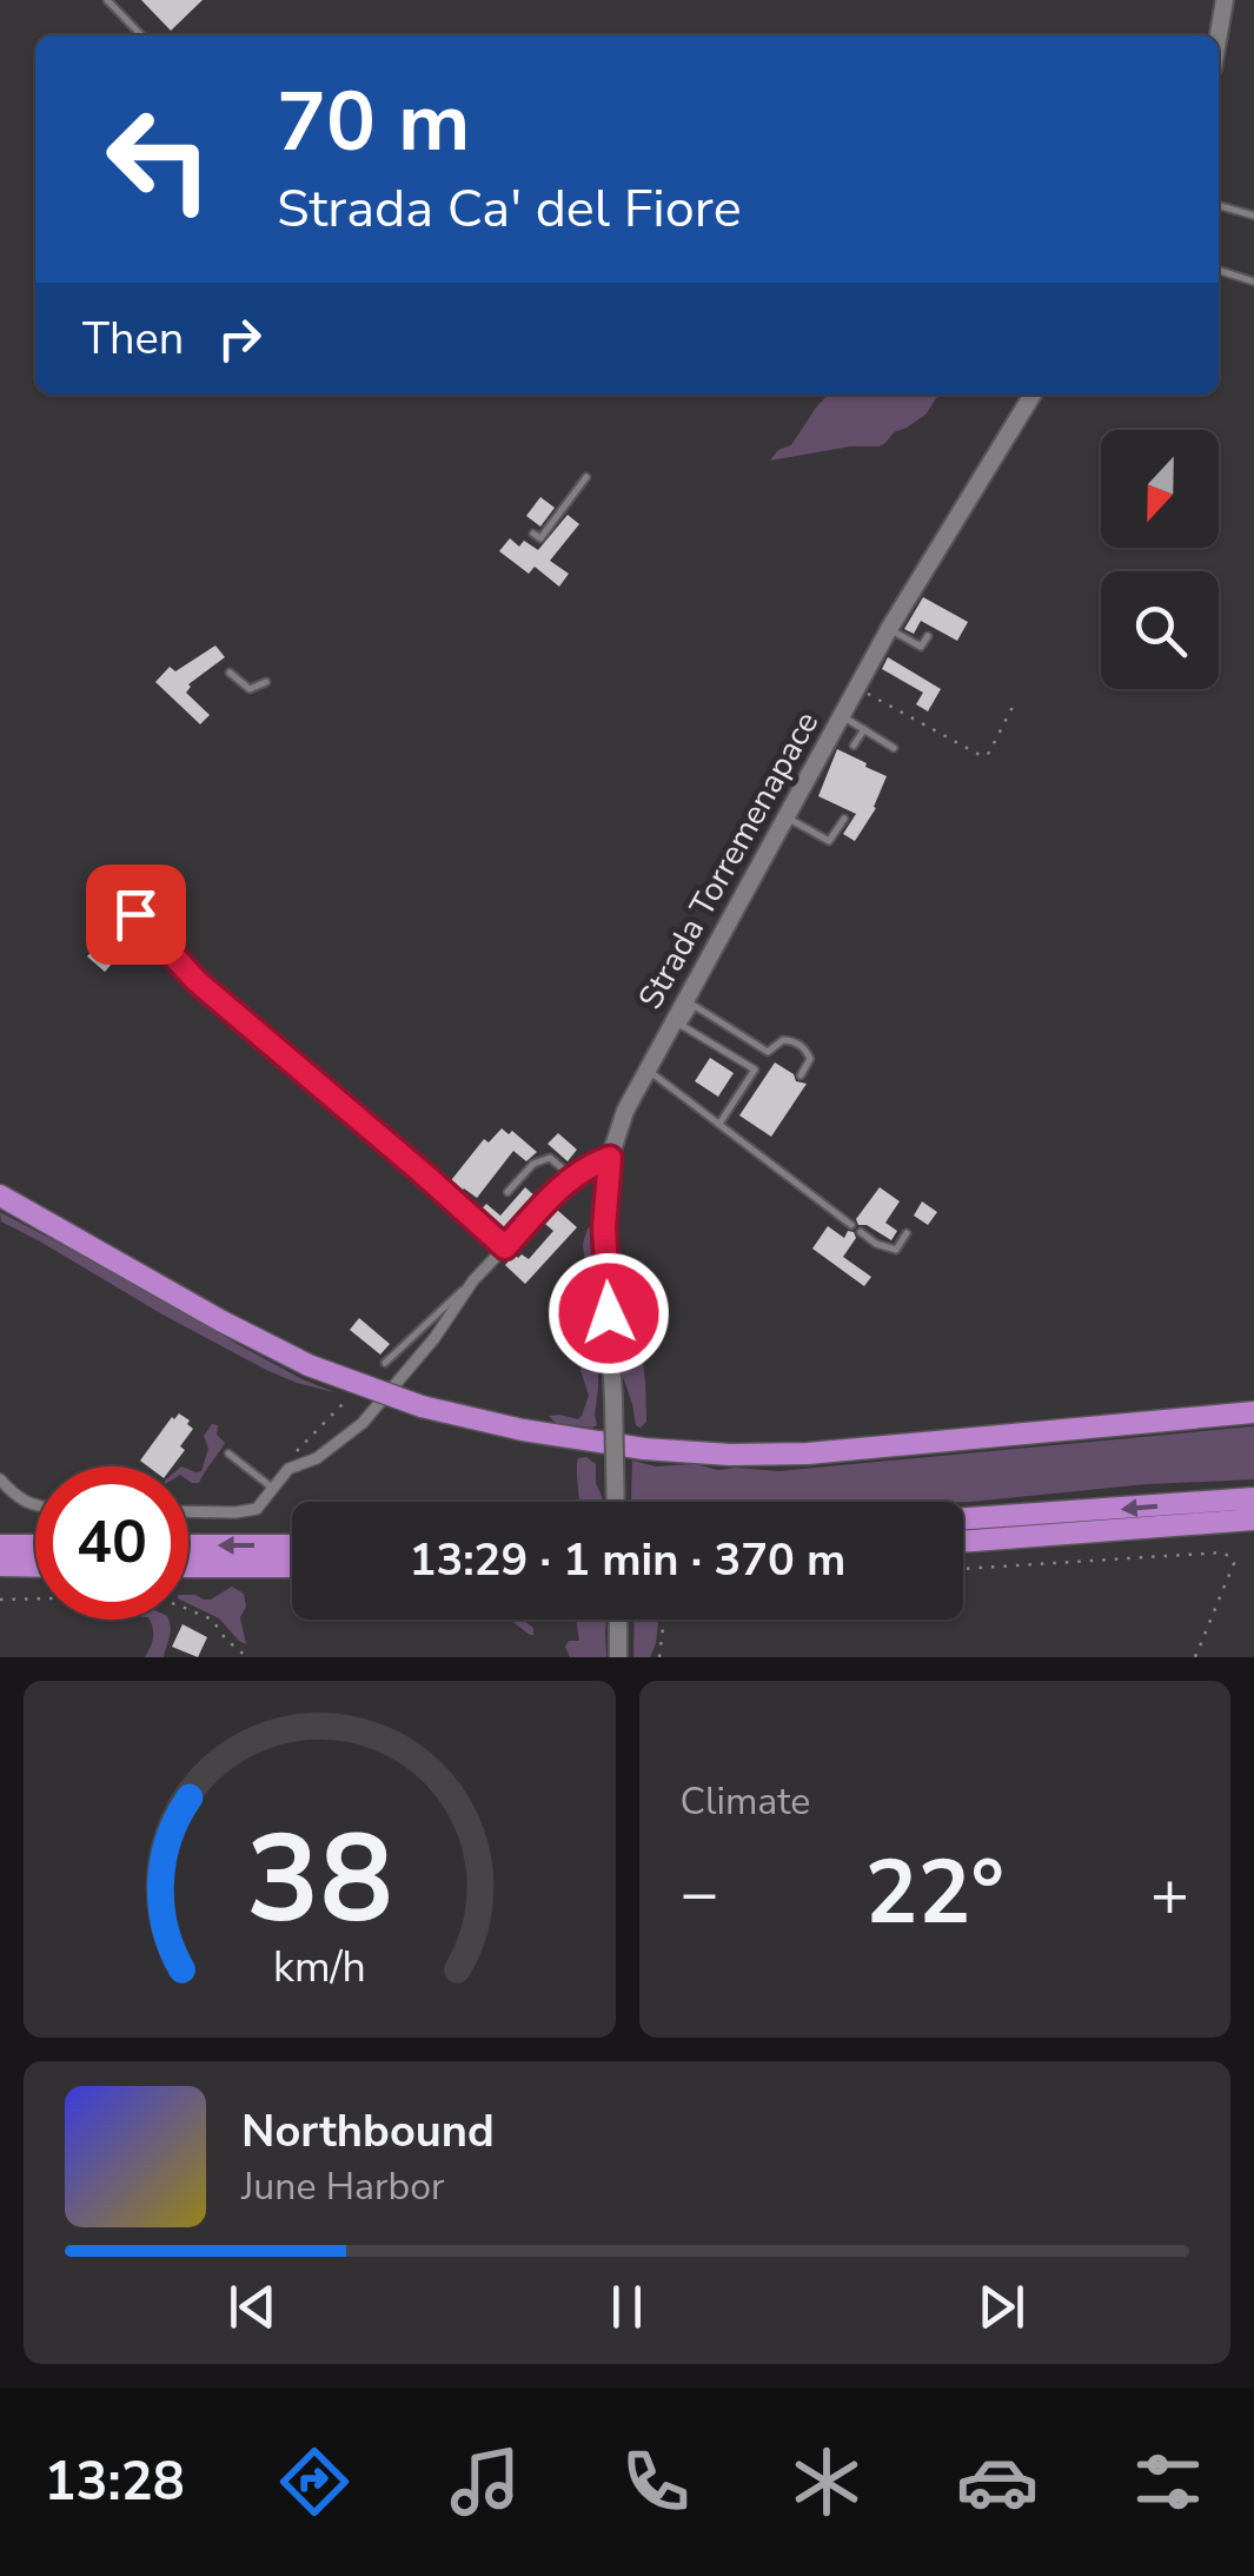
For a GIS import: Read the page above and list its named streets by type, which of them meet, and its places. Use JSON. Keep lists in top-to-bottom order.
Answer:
{
  "streets": {
    "street": ["Strada Torremenapace"]
  },
  "north": "bottom",
  "page": {
    "turn": ["70 m", "Strada Ca' del Fiore"],
    "then": "Then",
    "limit": "40",
    "trip": "13:29 · 1 min · 370 m",
    "tile": "Climate",
    "heat": ["−", "22°", "+"],
    "song": ["Northbound", "June Harbor"],
    "tabs": "13:28",
    "gauge": ["38", "km/h"]
  }
}
